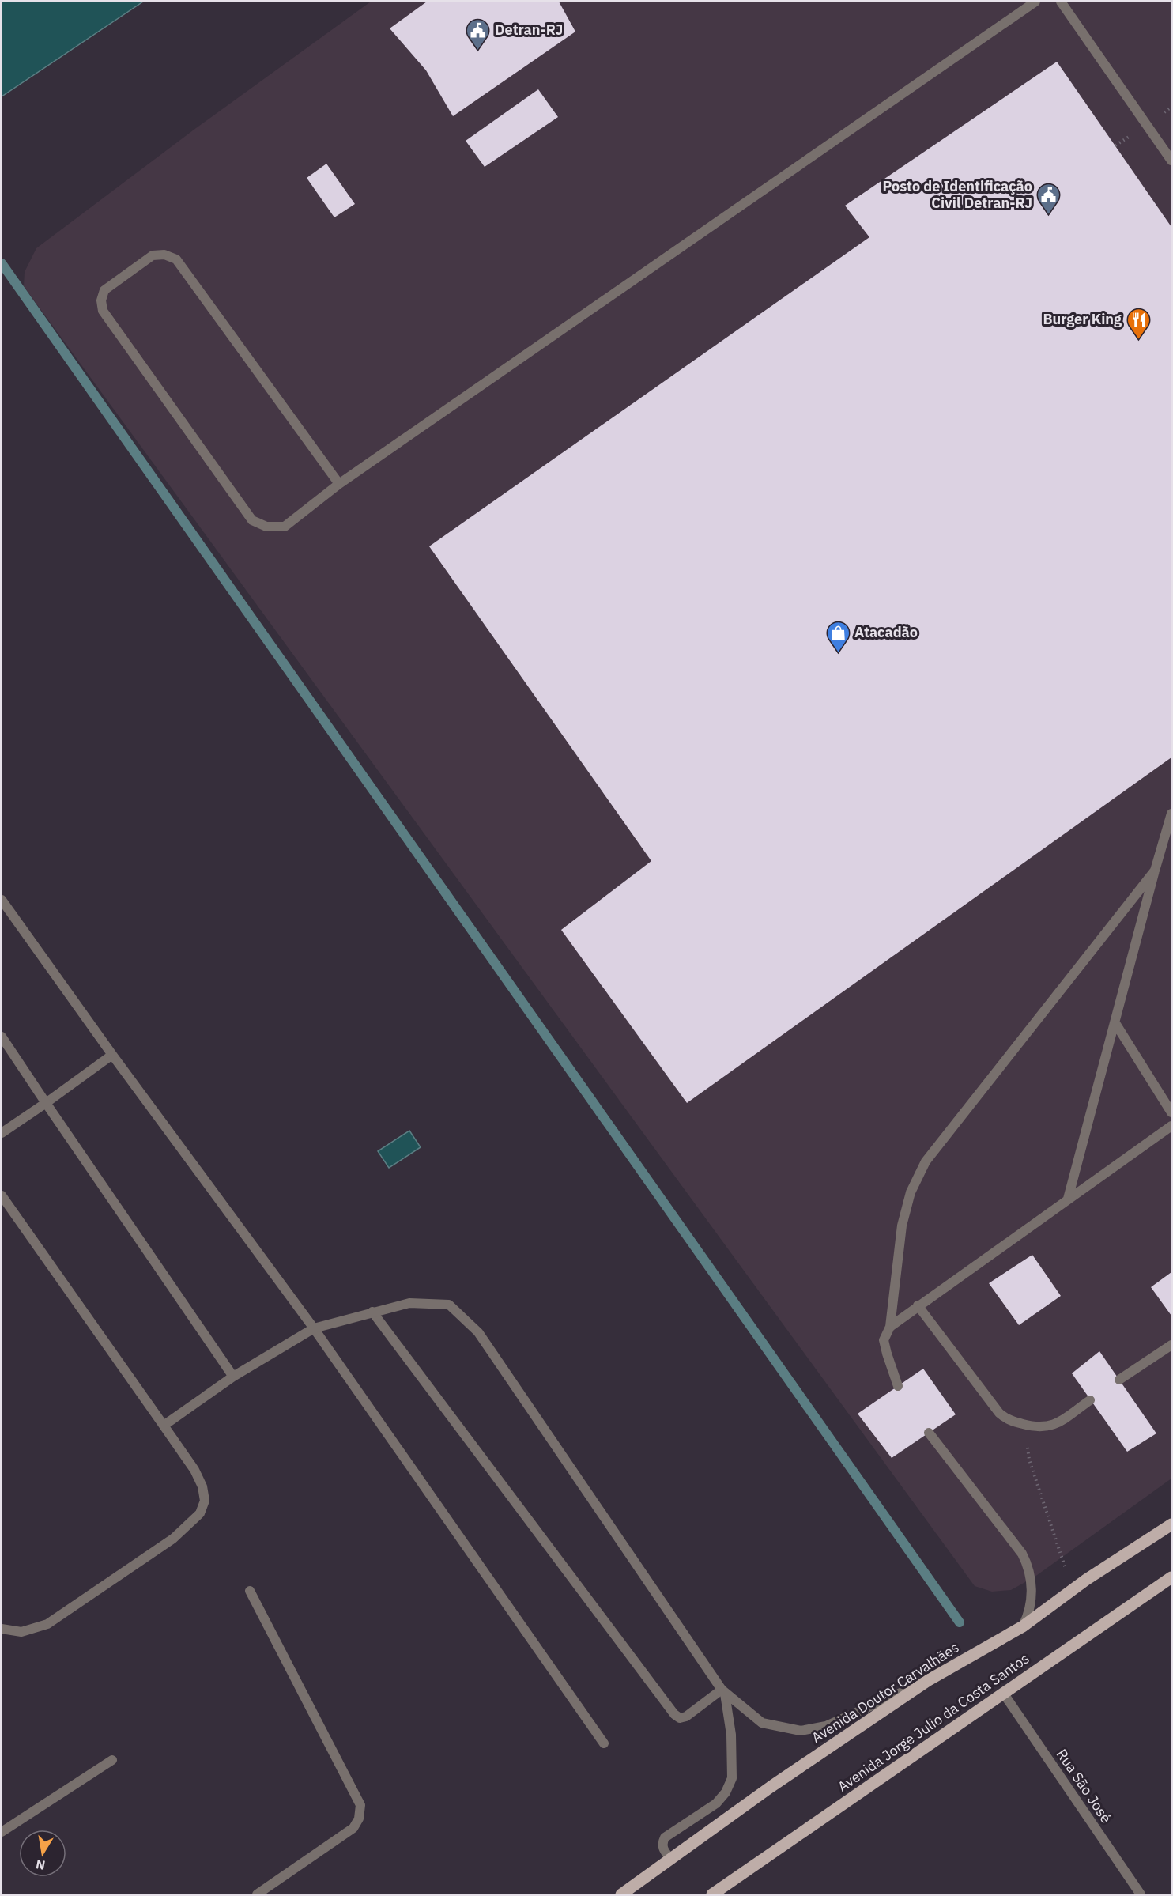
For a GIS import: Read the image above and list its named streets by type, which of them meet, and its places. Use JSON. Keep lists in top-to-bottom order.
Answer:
{
  "streets": {
    "main road": ["Avenida Doutor Carvalhães", "Avenida Jorge Julio da Costa Santos"],
    "street": ["Rua São José"]
  },
  "crossings": [
    ["Avenida Jorge Julio da Costa Santos", "Rua São José"]
  ],
  "places": {
    "public building": ["Detran-RJ", "Posto de Identificação Civil Detran-RJ"],
    "restaurant": ["Burger King"],
    "shop": ["Atacadão"]
  },
  "north": "bottom"
}
